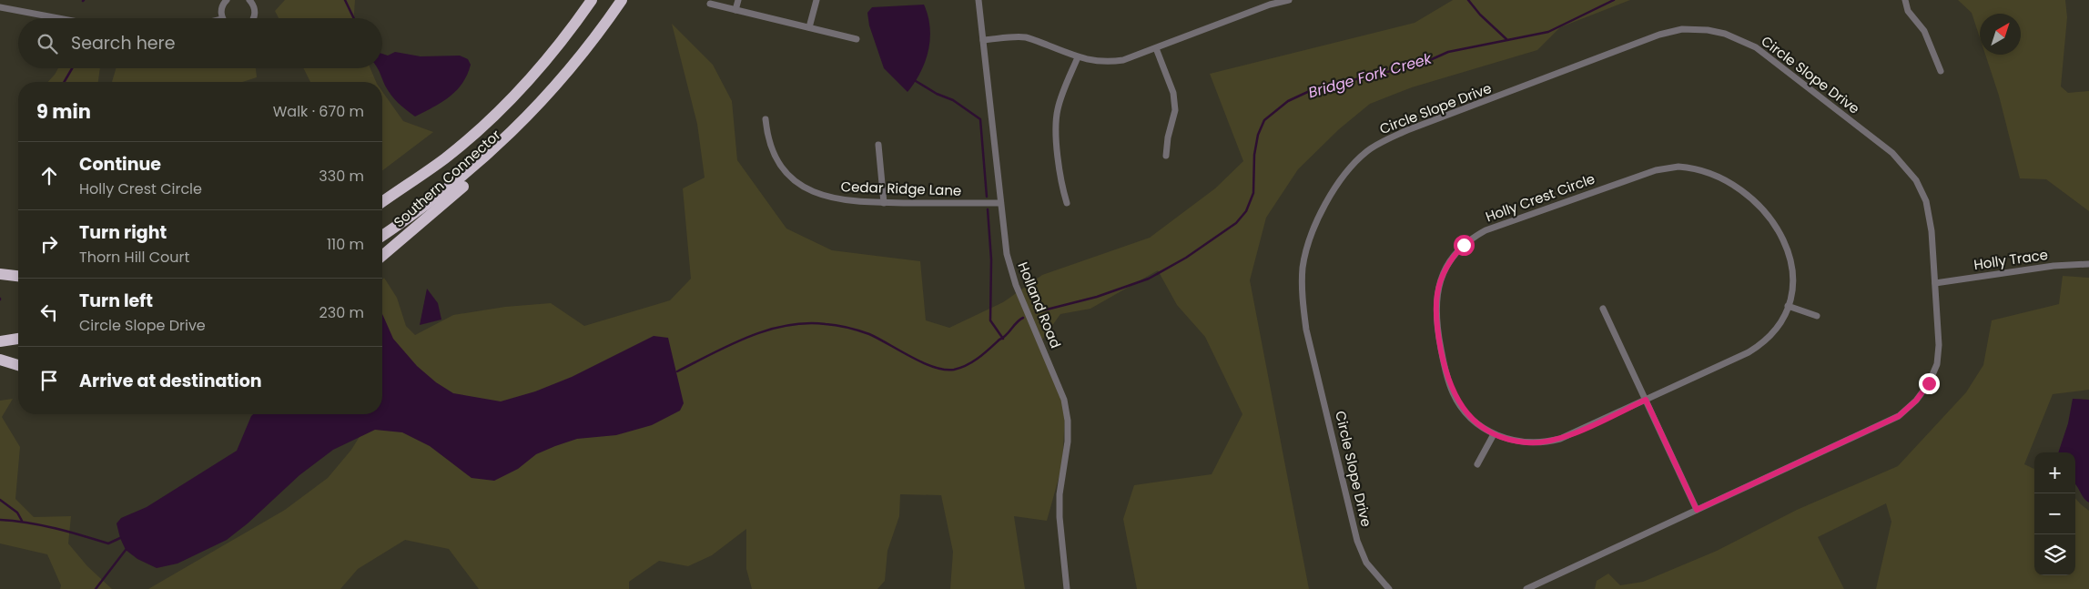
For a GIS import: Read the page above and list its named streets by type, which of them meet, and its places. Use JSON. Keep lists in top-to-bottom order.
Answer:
{
  "streets": {
    "highway": ["Southern Connector"],
    "street": [
      "Circle Slope Drive",
      "Cedar Ridge Lane",
      "Holly Crest Circle",
      "Holly Trace",
      "Holland Road"
    ]
  },
  "crossings": [
    ["Circle Slope Drive", "Holly Trace"],
    ["Cedar Ridge Lane", "Holland Road"]
  ],
  "water": ["Bridge Fork Creek"],
  "north": "top right",
  "page": {
    "search": "Search here",
    "heading": ["9 min", "Walk · 670 m"],
    "list": [
      ["Continue", "Holly Crest Circle", "330 m"],
      ["Turn right", "Thorn Hill Court", "110 m"],
      ["Turn left", "Circle Slope Drive", "230 m"],
      "Arrive at destination"
    ],
    "map_buttons": ["+", "−"]
  }
}
